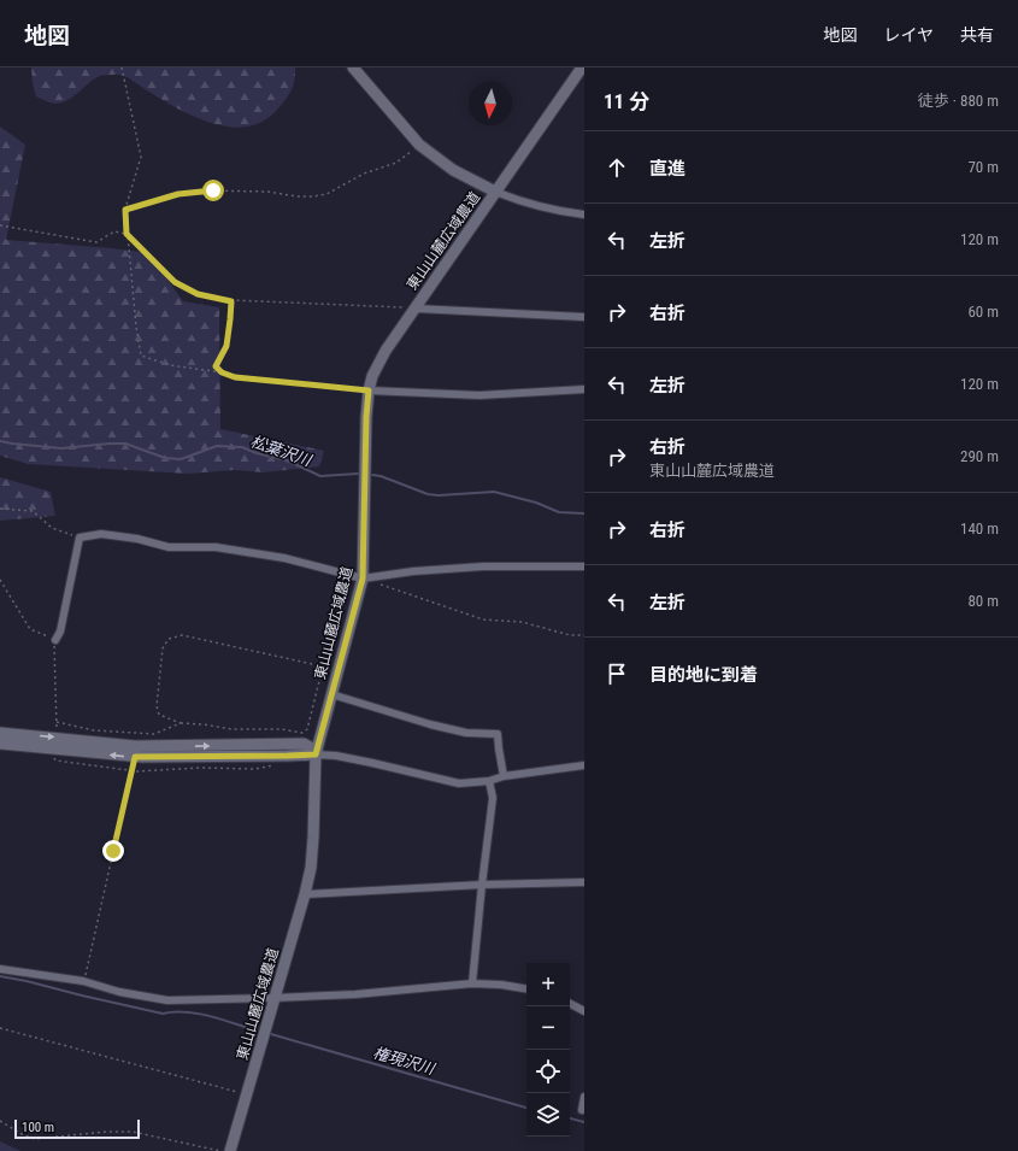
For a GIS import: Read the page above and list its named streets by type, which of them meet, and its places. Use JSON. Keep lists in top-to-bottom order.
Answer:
{
  "streets": {
    "street": ["東山山麓広域農道"]
  },
  "water": ["松葉沢川", "権現沢川"],
  "scale_bar": "100 m",
  "north": "bottom",
  "page": {
    "header": "地図",
    "nav": ["地図", "レイヤ", "共有"],
    "heading": ["11 分", "徒歩 · 880 m"],
    "list": [
      ["直進", "70 m"],
      ["左折", "120 m"],
      ["右折", "60 m"],
      ["左折", "120 m"],
      ["右折", "東山山麓広域農道", "290 m"],
      ["右折", "140 m"],
      ["左折", "80 m"],
      "目的地に到着"
    ],
    "map_buttons": ["+", "−"],
    "scale": "100 m"
  }
}
